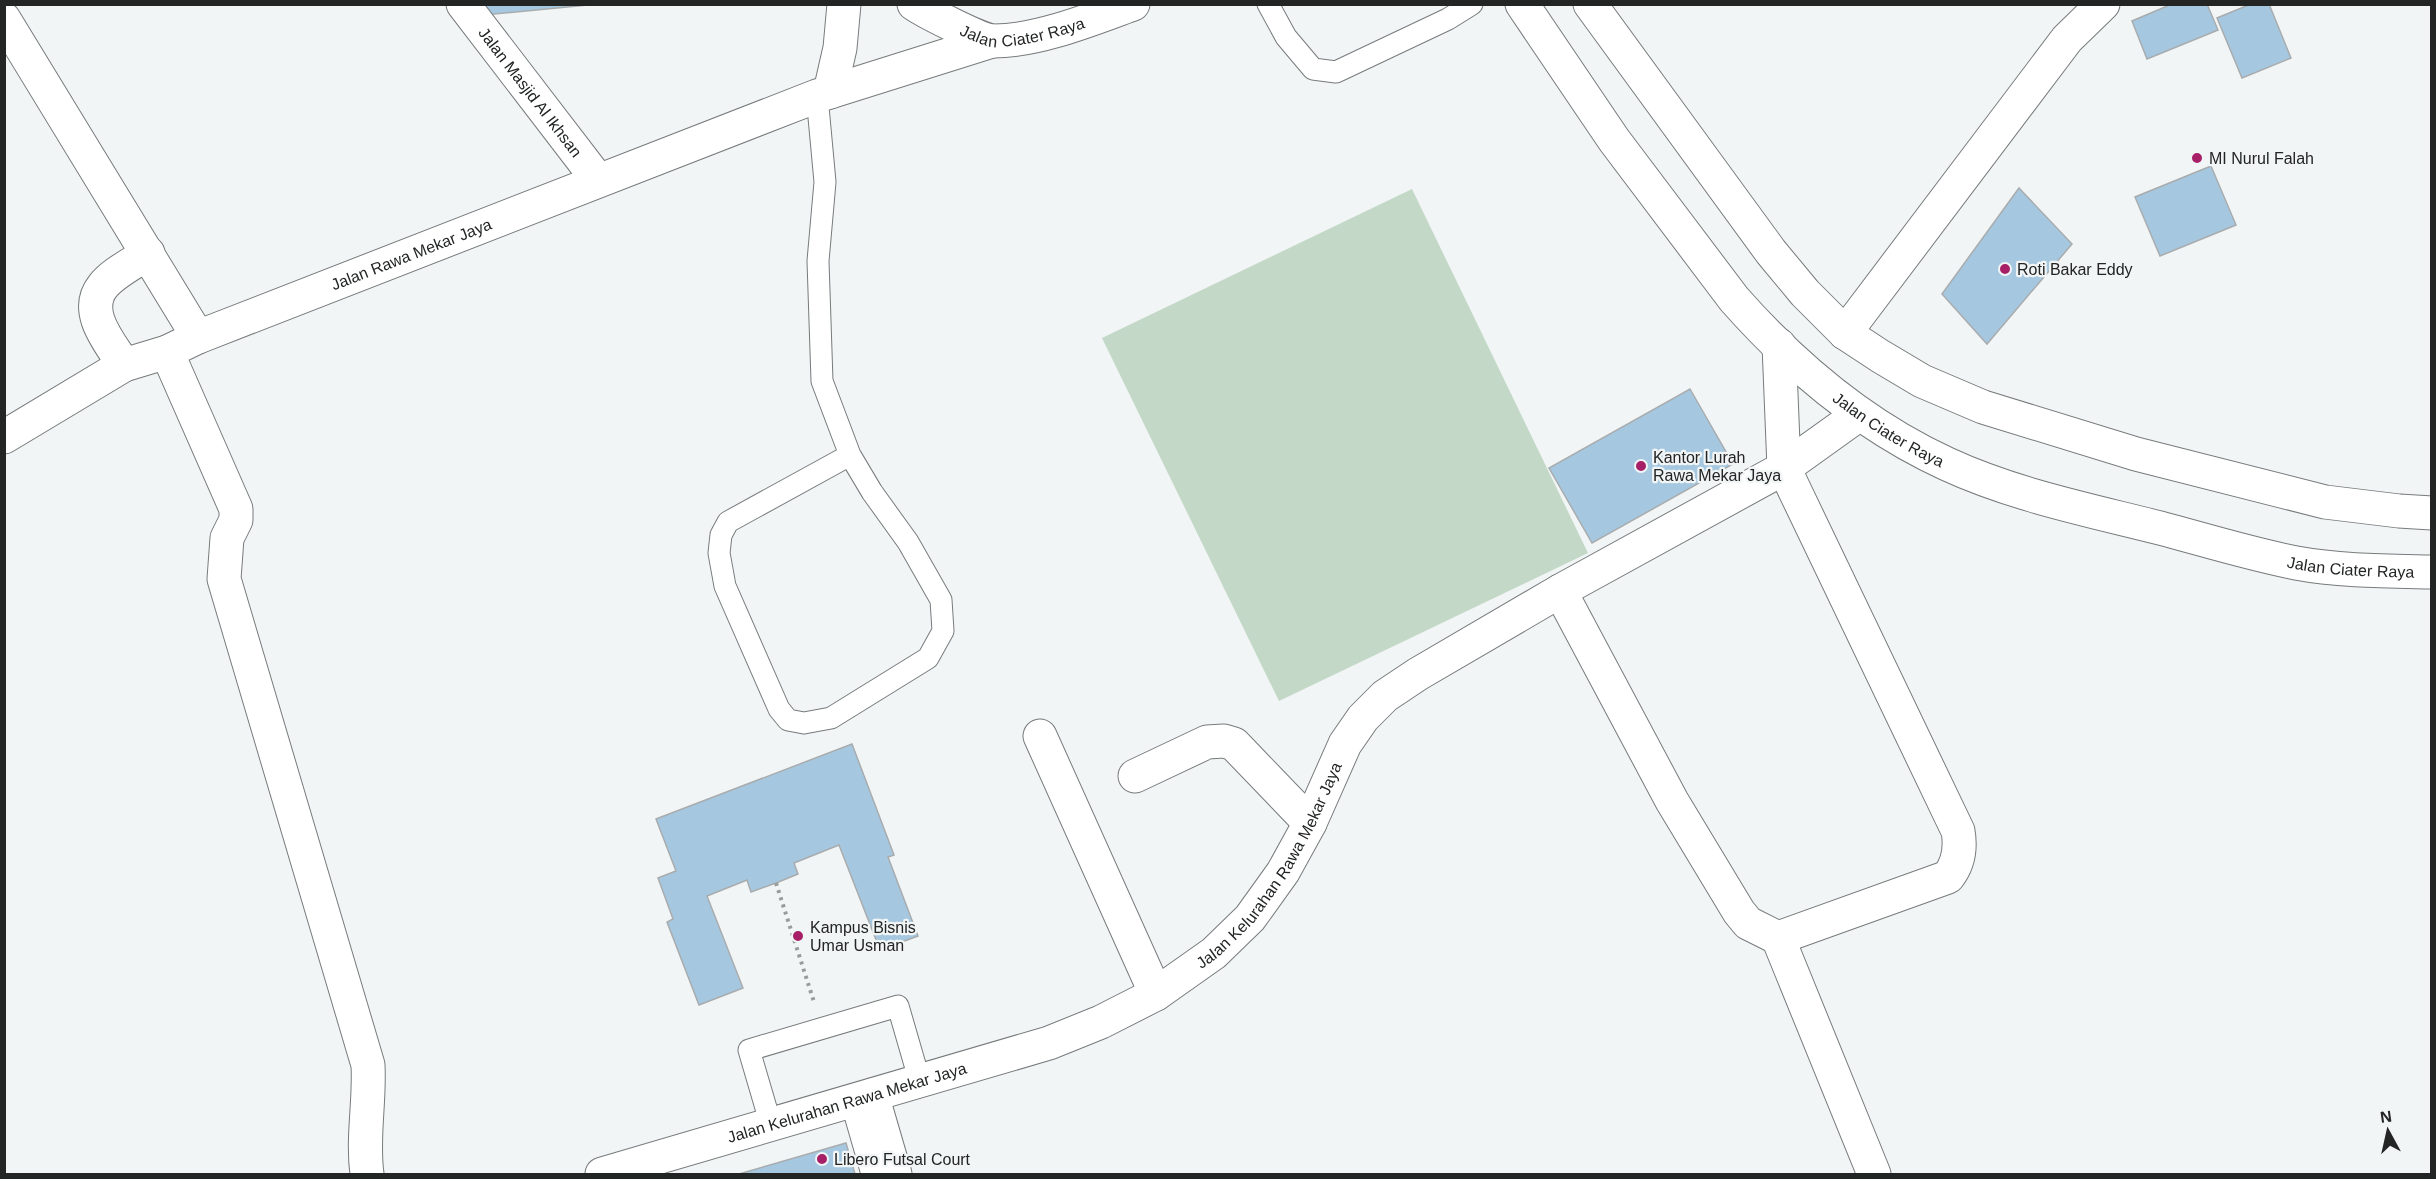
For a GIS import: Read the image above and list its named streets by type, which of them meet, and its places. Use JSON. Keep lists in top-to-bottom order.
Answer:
{
  "streets": {
    "street": [
      "Jalan Ciater Raya",
      "Jalan Masjid Al Ikhsan",
      "Jalan Rawa Mekar Jaya",
      "Jalan Kelurahan Rawa Mekar Jaya"
    ]
  },
  "crossings": [
    ["Jalan Ciater Raya", "Jalan Rawa Mekar Jaya"],
    ["Jalan Ciater Raya", "Jalan Kelurahan Rawa Mekar Jaya"],
    ["Jalan Masjid Al Ikhsan", "Jalan Rawa Mekar Jaya"]
  ],
  "places": [
    "MI Nurul Falah",
    "Roti Bakar Eddy",
    "Kantor Lurah Rawa Mekar Jaya",
    "Kampus Bisnis Umar Usman",
    "Libero Futsal Court"
  ],
  "north": "top"
}
